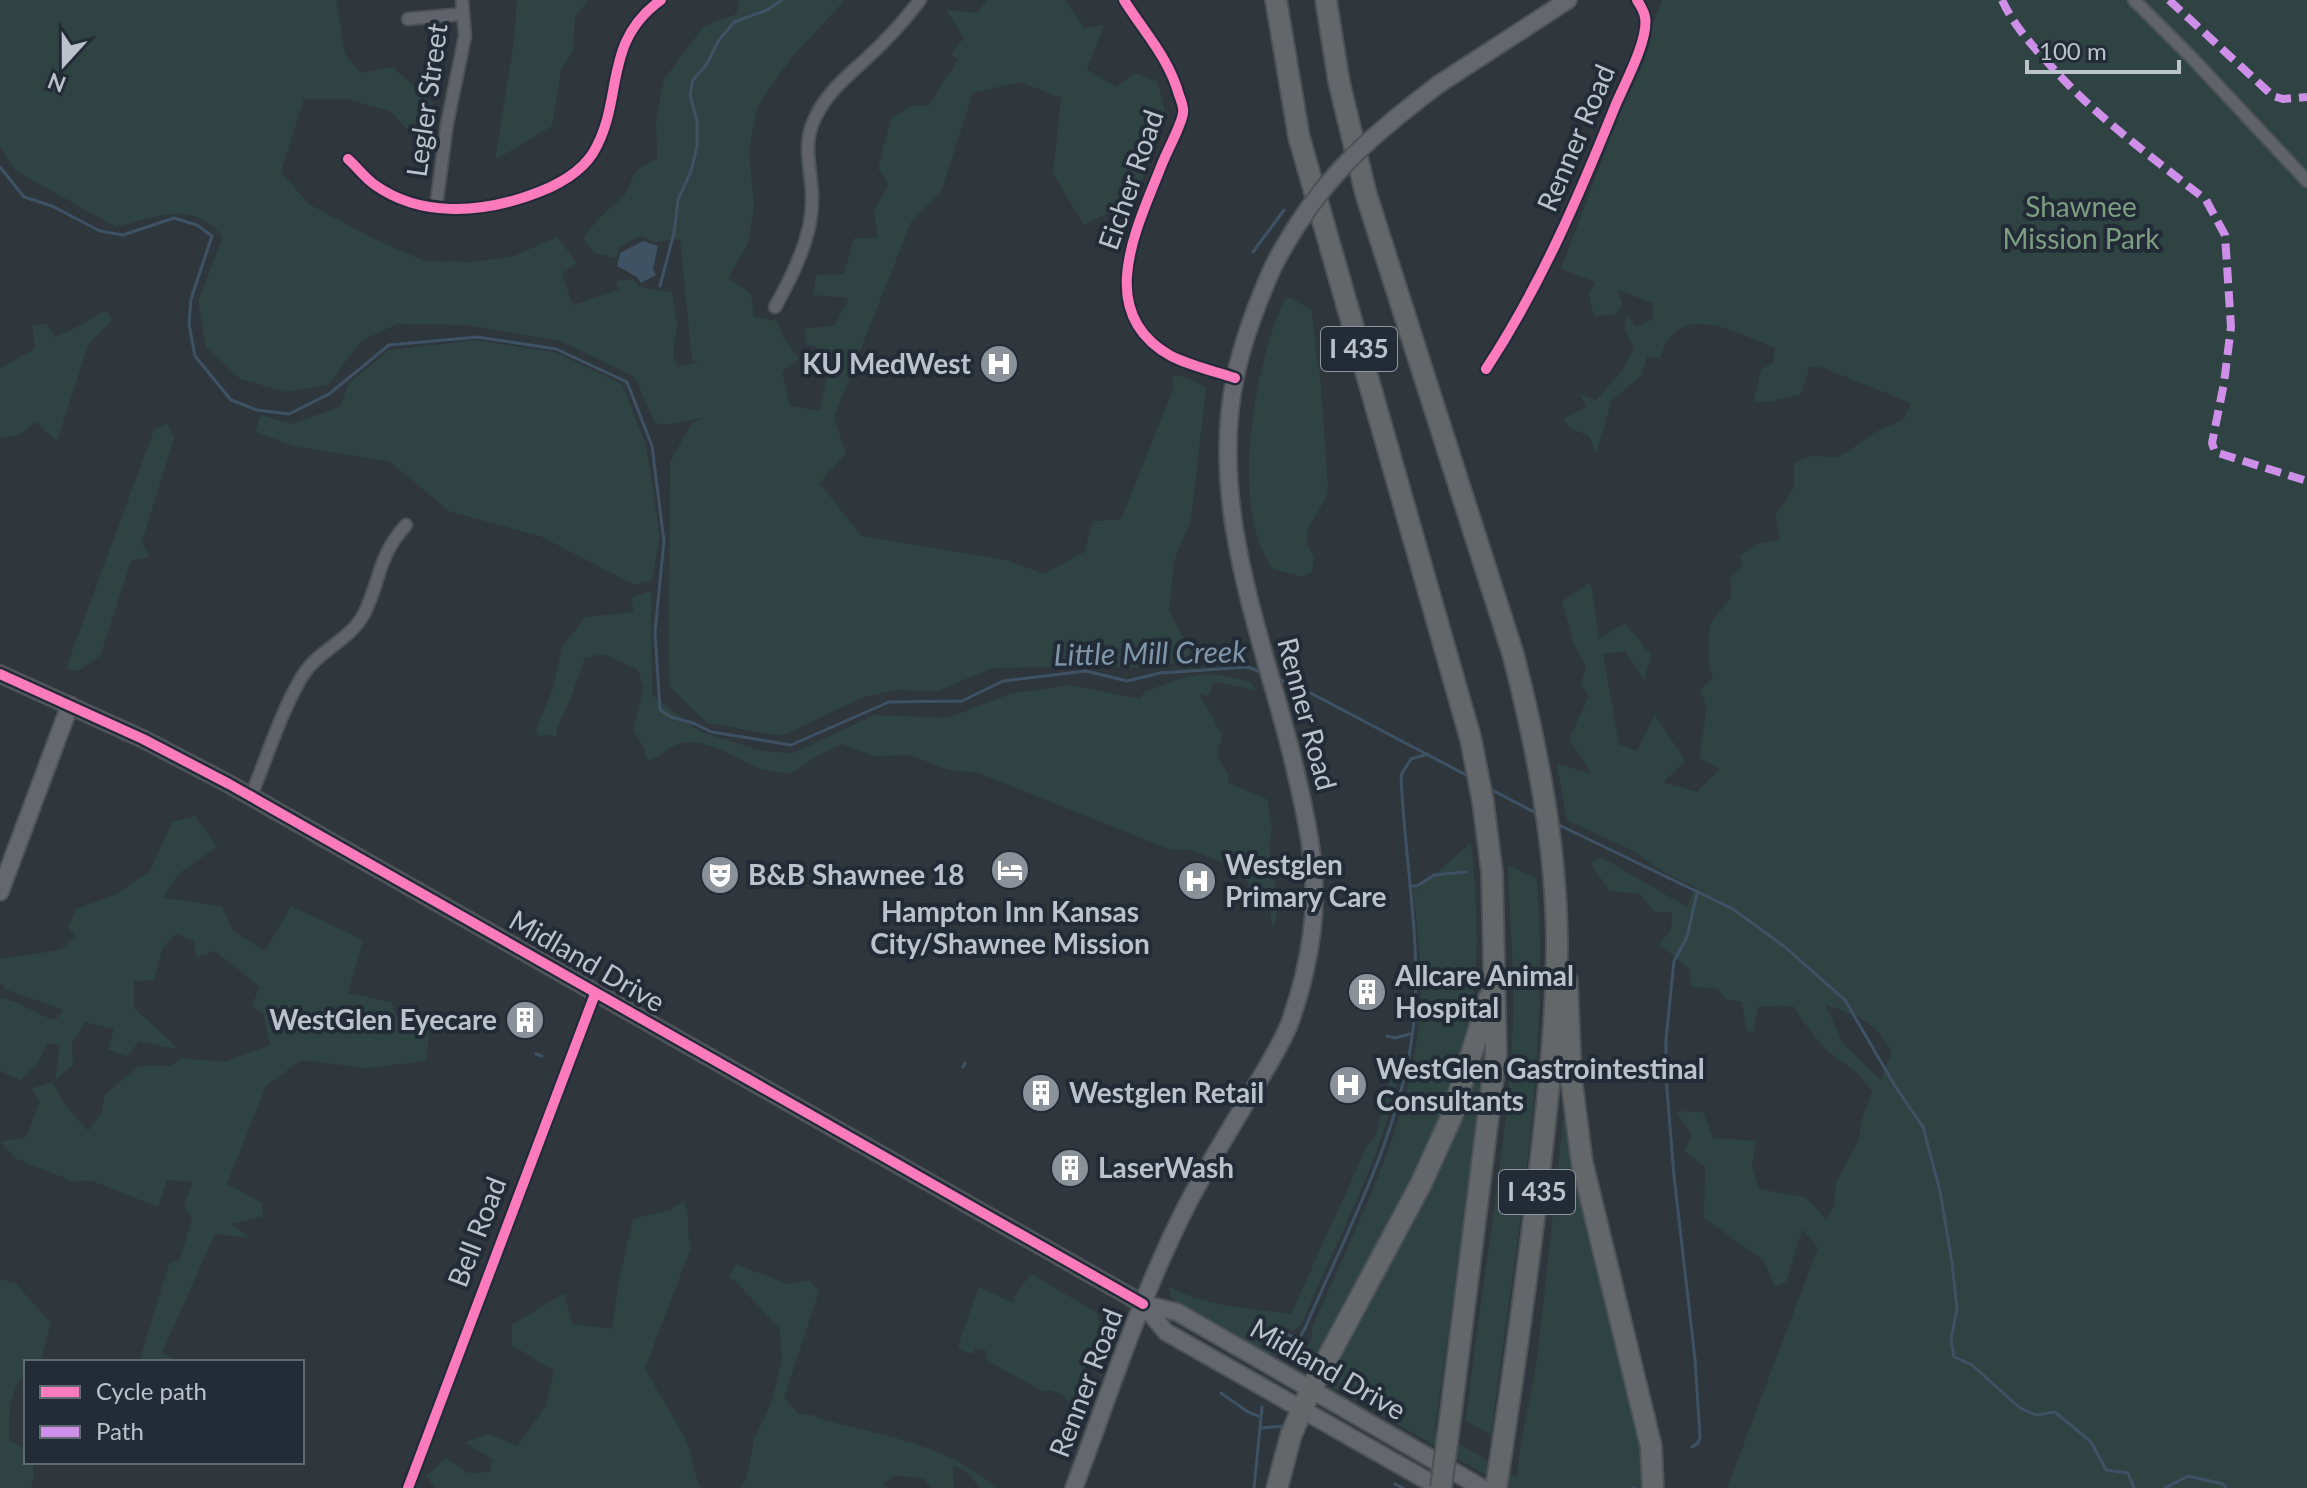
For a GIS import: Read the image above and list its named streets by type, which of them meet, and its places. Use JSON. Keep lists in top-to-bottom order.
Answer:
{
  "streets": {
    "highway": ["I 435"],
    "main road": ["Renner Road", "Midland Drive"],
    "street": ["Legler Street", "Eicher Road", "Bell Road"]
  },
  "crossings": [
    ["Renner Road", "Eicher Road"],
    ["Renner Road", "Midland Drive"],
    ["I 435", "Midland Drive"],
    ["Midland Drive", "Bell Road"]
  ],
  "water": ["Little Mill Creek"],
  "parks": ["Shawnee Mission Park"],
  "places": {
    "hospital": ["KU MedWest", "Westglen Primary Care", "WestGlen Gastrointestinal Consultants"],
    "hotel": ["Hampton Inn Kansas City/Shawnee Mission"],
    "theatre": ["B&B Shawnee 18"],
    "building": [
      "Allcare Animal Hospital",
      "WestGlen Eyecare",
      "Westglen Retail",
      "LaserWash"
    ]
  },
  "legend": ["Cycle path", "Path"],
  "scale_bar": "100 m",
  "north": "bottom"
}
